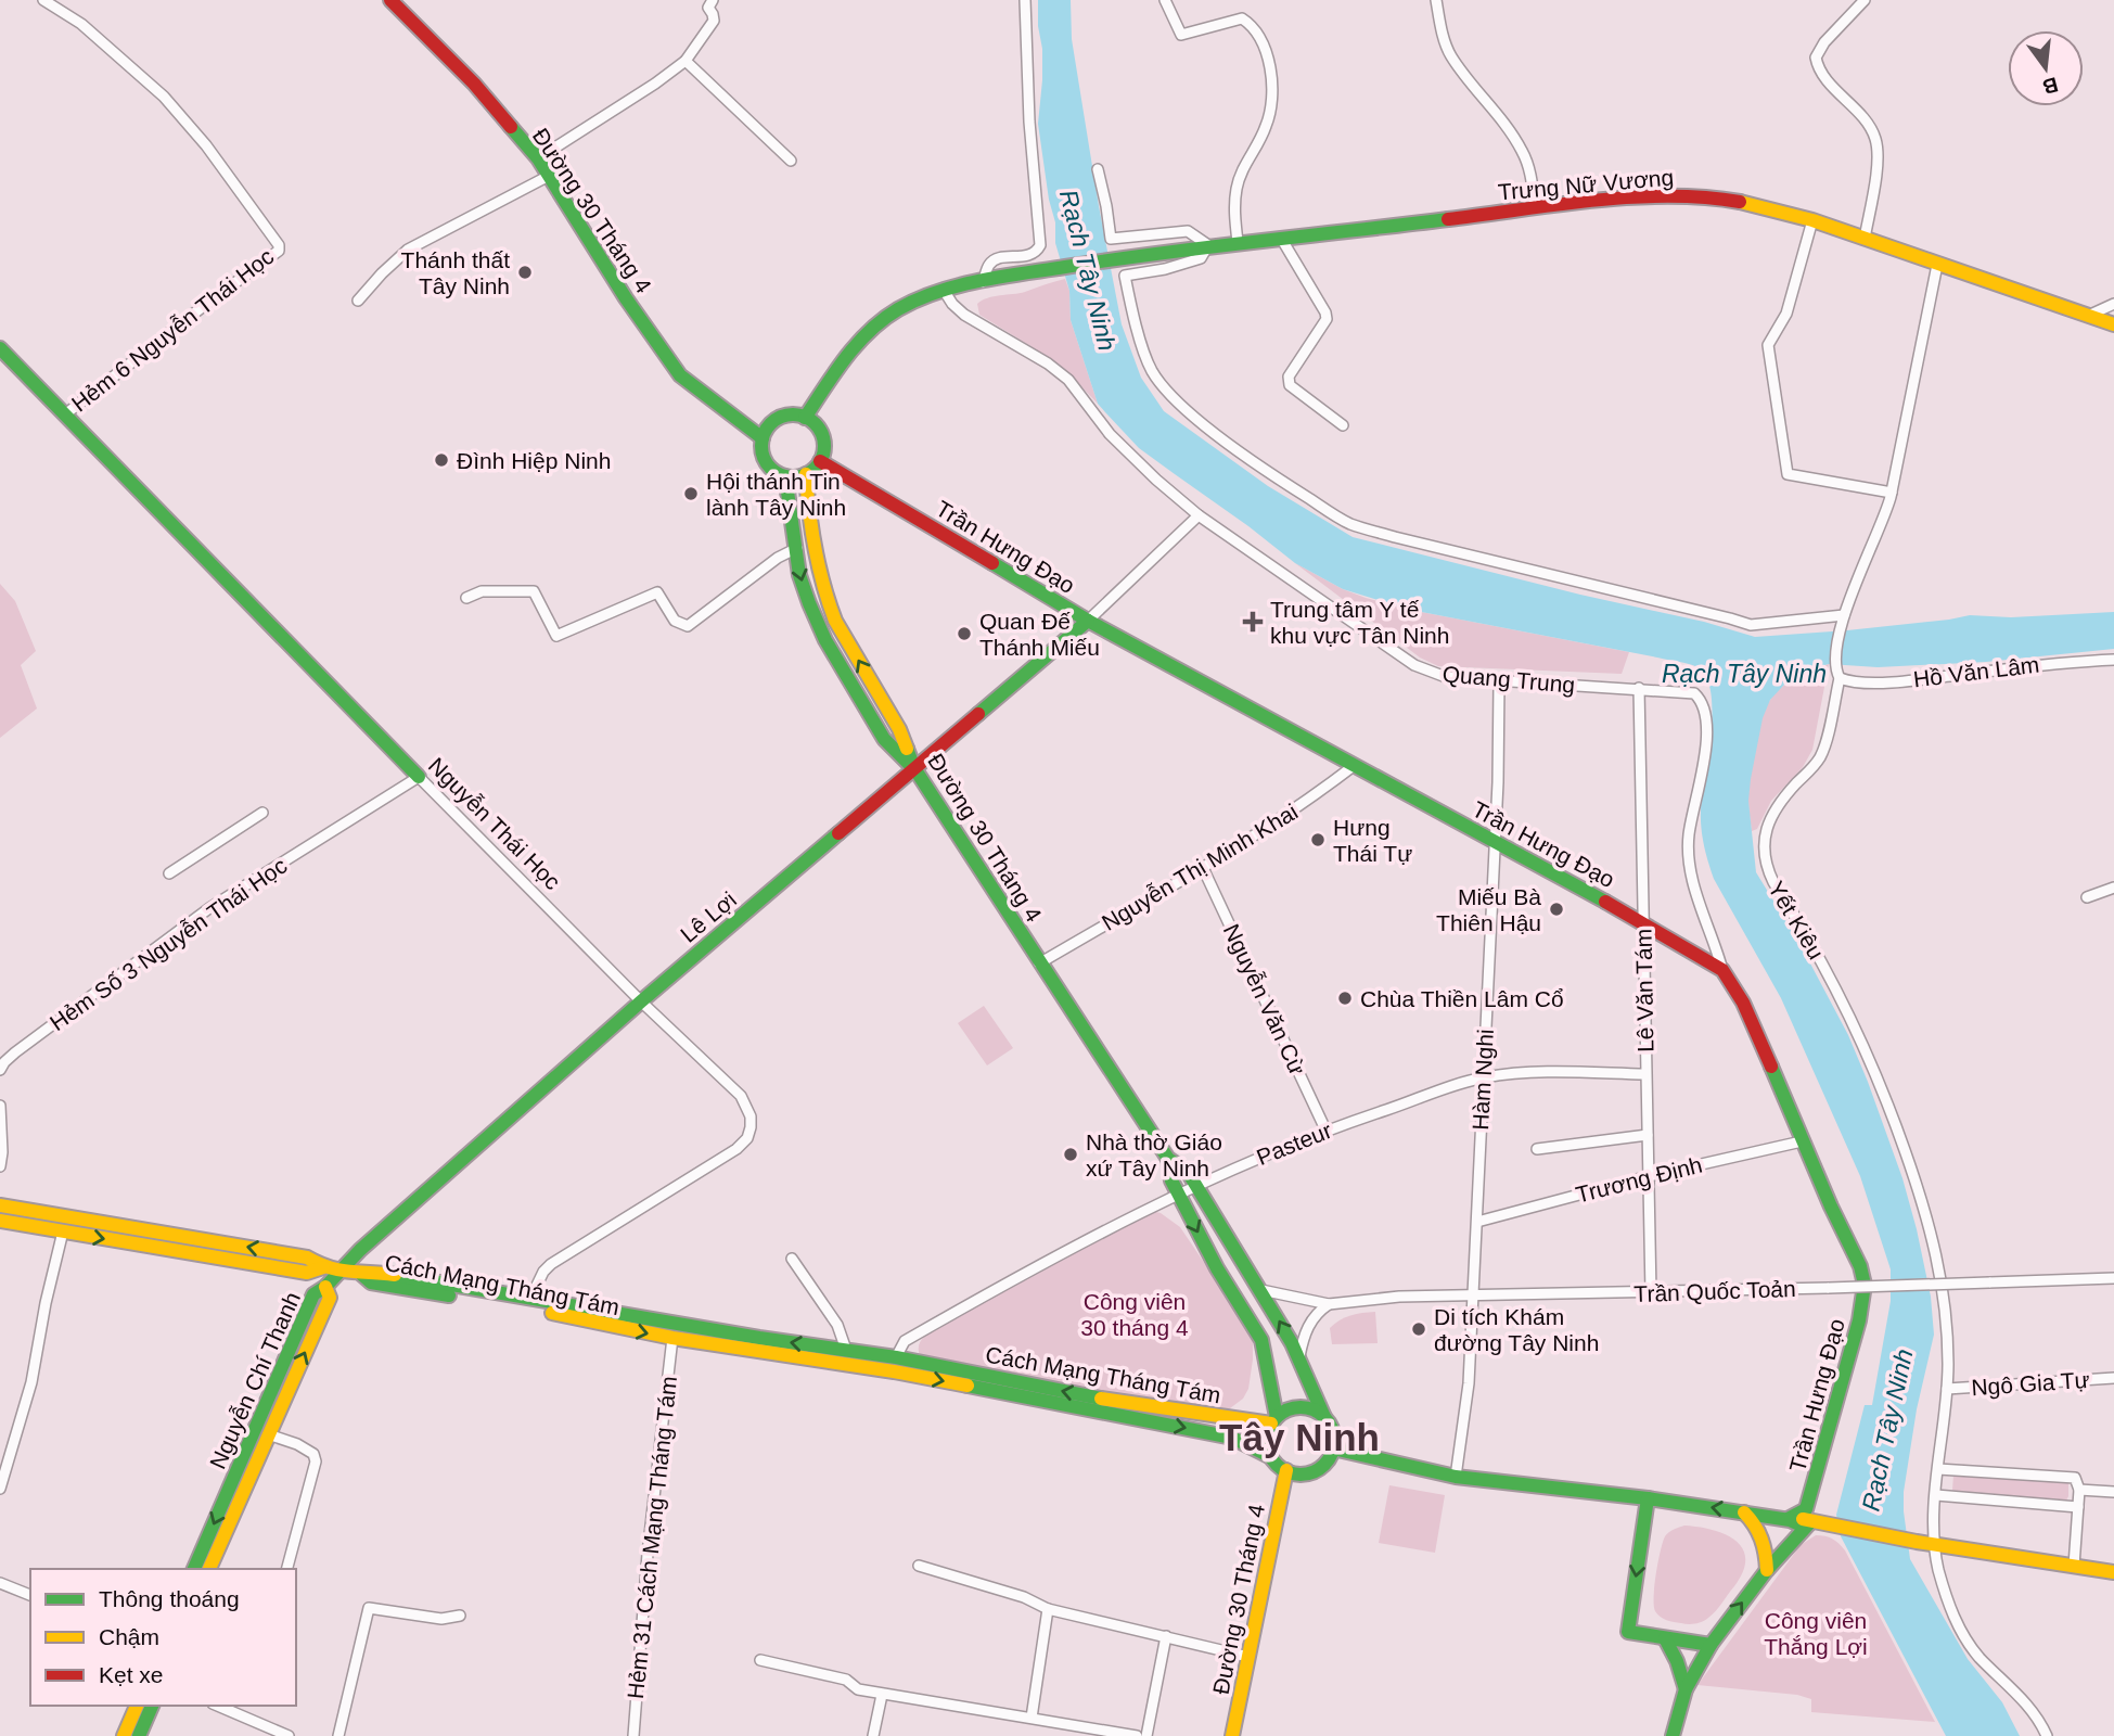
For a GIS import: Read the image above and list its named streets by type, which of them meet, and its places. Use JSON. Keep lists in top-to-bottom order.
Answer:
{
  "streets": {
    "main road": [
      "Trưng Nữ Vương",
      "Đường 30 Tháng 4",
      "Trần Hưng Đạo",
      "Nguyễn Thái Học",
      "Lê Lợi",
      "Cách Mạng Tháng Tám",
      "Nguyễn Chí Thanh"
    ],
    "street": [
      "Hẻm 6 Nguyễn Thái Học",
      "Hồ Văn Lâm",
      "Quang Trung",
      "Nguyễn Thị Minh Khai",
      "Yết Kiêu",
      "Hẻm Số 3 Nguyễn Thái Học",
      "Lê Văn Tám",
      "Nguyễn Văn Cừ",
      "Hàm Nghi",
      "Pasteur",
      "Trương Định",
      "Trần Quốc Toản",
      "Ngô Gia Tự",
      "Hẻm 31 Cách Mạng Tháng Tám"
    ]
  },
  "crossings": [
    ["Đường 30 Tháng 4", "Trần Hưng Đạo"],
    ["Đường 30 Tháng 4", "Nguyễn Thị Minh Khai"],
    ["Đường 30 Tháng 4", "Lê Lợi"],
    ["Đường 30 Tháng 4", "Pasteur"],
    ["Đường 30 Tháng 4", "Cách Mạng Tháng Tám"],
    ["Đường 30 Tháng 4", "Trần Quốc Toản"],
    ["Hẻm 6 Nguyễn Thái Học", "Nguyễn Thái Học"],
    ["Trần Hưng Đạo", "Quang Trung"],
    ["Trần Hưng Đạo", "Nguyễn Thị Minh Khai"],
    ["Trần Hưng Đạo", "Lê Lợi"],
    ["Trần Hưng Đạo", "Lê Văn Tám"],
    ["Trần Hưng Đạo", "Hàm Nghi"],
    ["Trần Hưng Đạo", "Trương Định"],
    ["Hồ Văn Lâm", "Yết Kiêu"],
    ["Quang Trung", "Lê Văn Tám"],
    ["Quang Trung", "Hàm Nghi"],
    ["Nguyễn Thái Học", "Lê Lợi"],
    ["Nguyễn Thái Học", "Hẻm Số 3 Nguyễn Thái Học"],
    ["Nguyễn Thái Học", "Cách Mạng Tháng Tám"],
    ["Nguyễn Thị Minh Khai", "Nguyễn Văn Cừ"],
    ["Lê Lợi", "Cách Mạng Tháng Tám"],
    ["Lê Lợi", "Nguyễn Chí Thanh"],
    ["Yết Kiêu", "Ngô Gia Tự"],
    ["Lê Văn Tám", "Pasteur"],
    ["Lê Văn Tám", "Trương Định"],
    ["Lê Văn Tám", "Trần Quốc Toản"],
    ["Nguyễn Văn Cừ", "Pasteur"],
    ["Hàm Nghi", "Pasteur"],
    ["Hàm Nghi", "Trương Định"],
    ["Hàm Nghi", "Trần Quốc Toản"],
    ["Pasteur", "Cách Mạng Tháng Tám"],
    ["Cách Mạng Tháng Tám", "Hẻm 31 Cách Mạng Tháng Tám"]
  ],
  "districts": ["Tây Ninh"],
  "water": ["Rạch Tây Ninh"],
  "parks": ["Công viên 30 tháng 4", "Công viên Thắng Lợi"],
  "places": {
    "other": [
      "Thánh thất Tây Ninh",
      "Đình Hiệp Ninh",
      "Hội thánh Tin lành Tây Ninh",
      "Quan Đế Thánh Miếu",
      "Hưng Thái Tự",
      "Miếu Bà Thiên Hậu",
      "Chùa Thiền Lâm Cổ",
      "Nhà thờ Giáo xứ Tây Ninh",
      "Di tích Khám đường Tây Ninh"
    ],
    "health": ["Trung tâm Y tế khu vực Tân Ninh"]
  },
  "legend": ["Thông thoáng", "Chậm", "Kẹt xe"],
  "north": "bottom"
}
